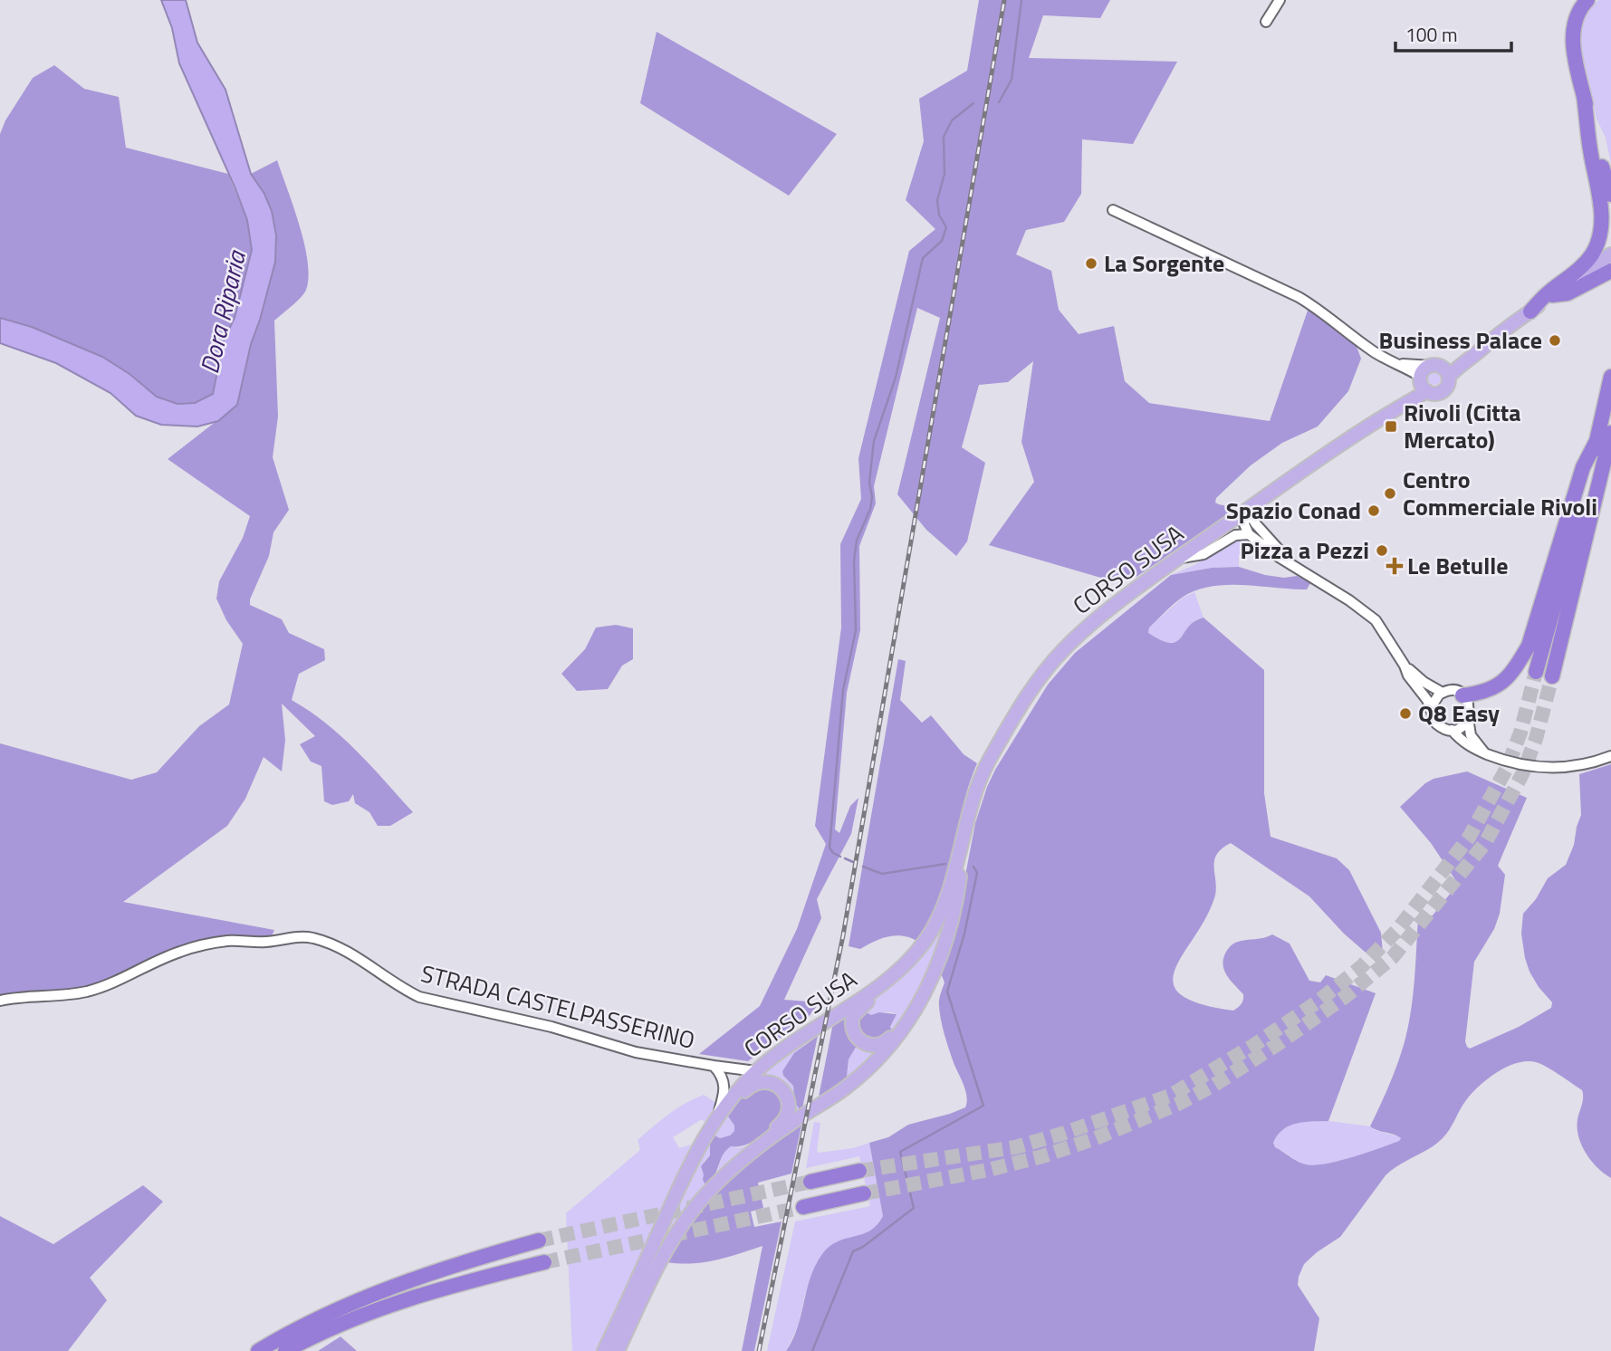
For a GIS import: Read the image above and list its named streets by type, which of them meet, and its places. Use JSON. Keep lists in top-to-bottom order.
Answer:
{
  "streets": {
    "main road": ["CORSO SUSA"],
    "street": ["STRADA CASTELPASSERINO"]
  },
  "crossings": [
    ["CORSO SUSA", "STRADA CASTELPASSERINO"]
  ],
  "water": ["Dora Riparia"],
  "places": {
    "other": [
      "La Sorgente",
      "Business Palace",
      "Centro Commerciale Rivoli",
      "Spazio Conad",
      "Pizza a Pezzi",
      "Q8 Easy"
    ],
    "transit": ["Rivoli (Citta Mercato)"],
    "health": ["Le Betulle"]
  },
  "scale_bar": "100 m"
}
